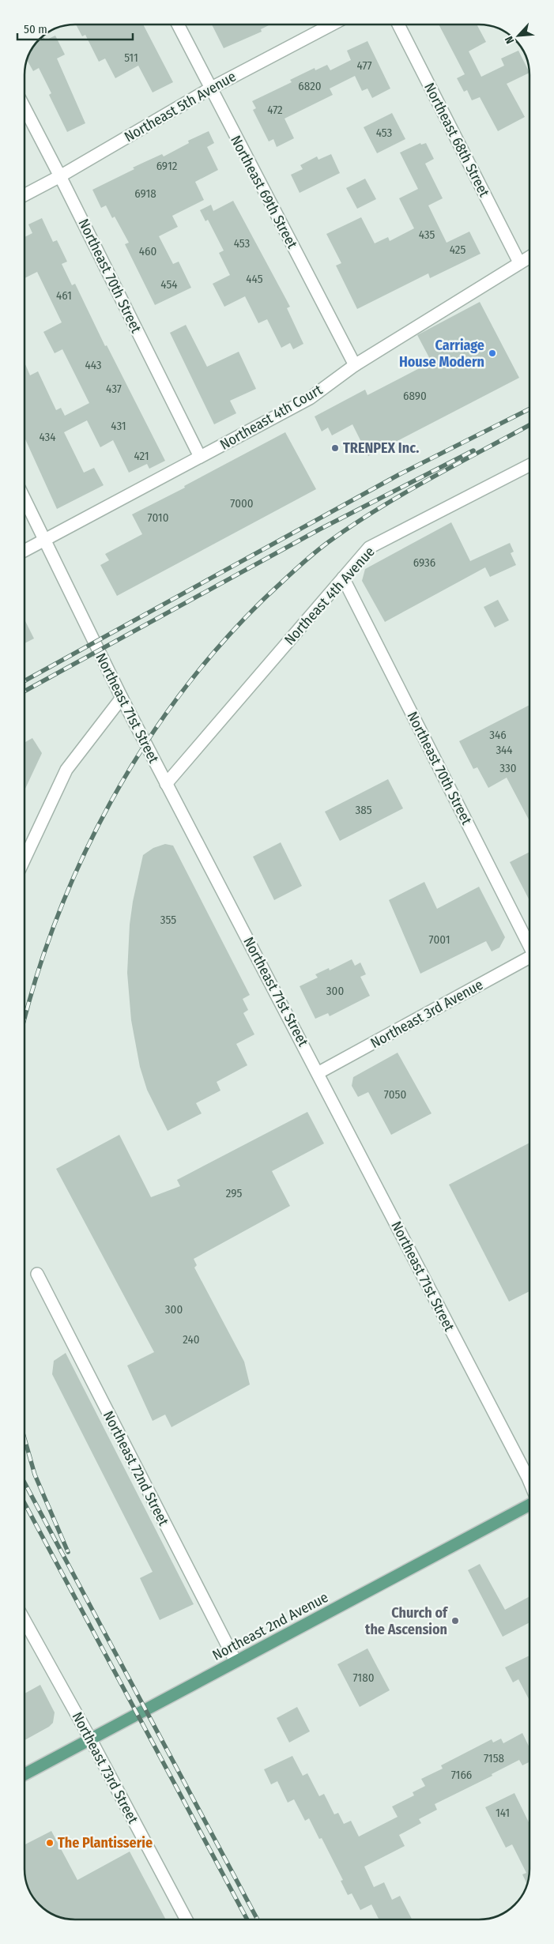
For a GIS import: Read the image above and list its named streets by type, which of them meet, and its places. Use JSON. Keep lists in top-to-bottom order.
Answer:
{
  "streets": {
    "main road": ["Northeast 2nd Avenue"],
    "street": [
      "Northeast 5th Avenue",
      "Northeast 68th Street",
      "Northeast 69th Street",
      "Northeast 70th Street",
      "Northeast 4th Court",
      "Northeast 4th Avenue",
      "Northeast 71st Street",
      "Northeast 3rd Avenue",
      "Northeast 72nd Street",
      "Northeast 73rd Street"
    ]
  },
  "crossings": [
    ["Northeast 5th Avenue", "Northeast 69th Street"],
    ["Northeast 5th Avenue", "Northeast 70th Street"],
    ["Northeast 68th Street", "Northeast 4th Court"],
    ["Northeast 69th Street", "Northeast 4th Court"],
    ["Northeast 70th Street", "Northeast 4th Court"],
    ["Northeast 70th Street", "Northeast 4th Avenue"],
    ["Northeast 4th Court", "Northeast 71st Street"],
    ["Northeast 4th Avenue", "Northeast 71st Street"],
    ["Northeast 71st Street", "Northeast 3rd Avenue"],
    ["Northeast 72nd Street", "Northeast 2nd Avenue"],
    ["Northeast 2nd Avenue", "Northeast 73rd Street"]
  ],
  "places": [
    "Carriage House Modern",
    "TRENPEX Inc.",
    "Church of the Ascension",
    "The Plantisserie"
  ],
  "house_numbers": [
    "511",
    "477",
    "6820",
    "472",
    "453",
    "6912",
    "6918",
    "435",
    "453",
    "425",
    "460",
    "445",
    "454",
    "461",
    "443",
    "437",
    "6890",
    "431",
    "434",
    "421",
    "7000",
    "7010",
    "6936",
    "346",
    "344",
    "330",
    "385",
    "355",
    "7001",
    "300",
    "7050",
    "295",
    "300",
    "240",
    "7180",
    "7158",
    "7166",
    "141"
  ],
  "scale_bar": "50 m",
  "north": "bottom left"
}
